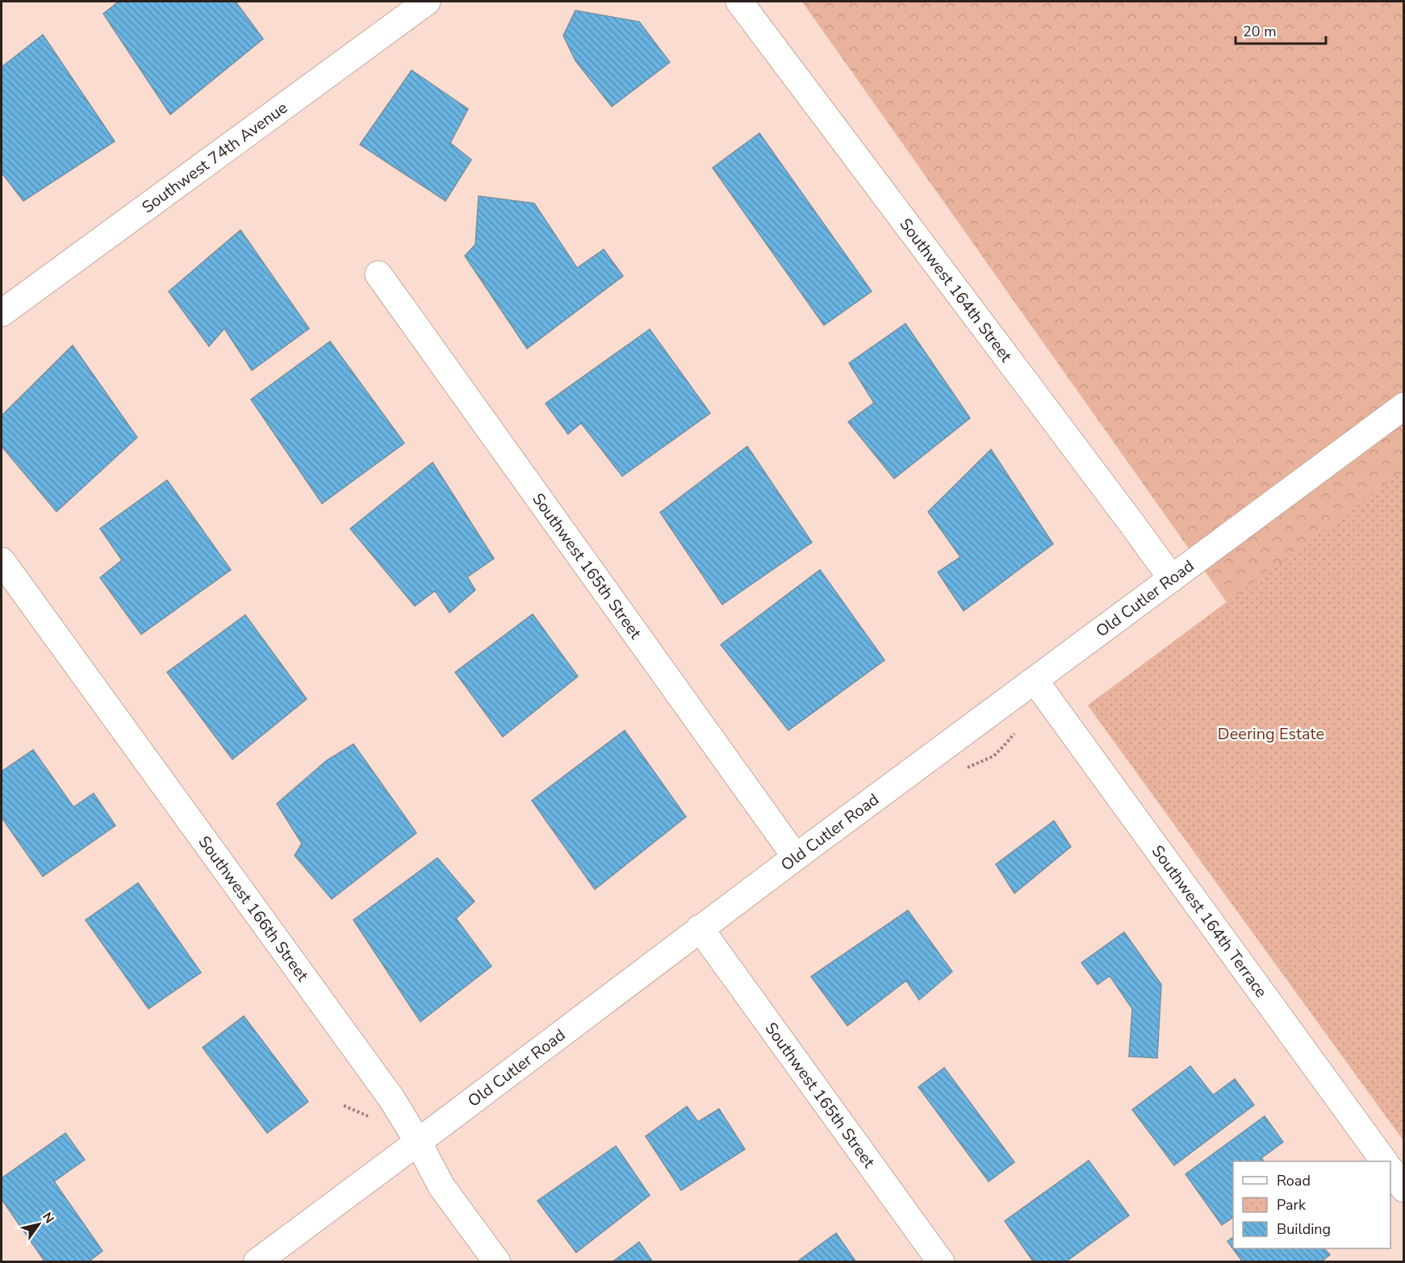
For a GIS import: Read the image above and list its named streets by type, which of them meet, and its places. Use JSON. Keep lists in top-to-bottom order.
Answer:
{
  "streets": {
    "street": [
      "Southwest 74th Avenue",
      "Southwest 164th Street",
      "Southwest 165th Street",
      "Old Cutler Road",
      "Southwest 166th Street",
      "Southwest 164th Terrace"
    ]
  },
  "crossings": [
    ["Southwest 164th Street", "Old Cutler Road"],
    ["Southwest 165th Street", "Old Cutler Road"],
    ["Old Cutler Road", "Southwest 166th Street"],
    ["Old Cutler Road", "Southwest 164th Terrace"]
  ],
  "parks": ["Deering Estate"],
  "legend": ["Road", "Park", "Building"],
  "scale_bar": "20 m",
  "north": "top right"
}
